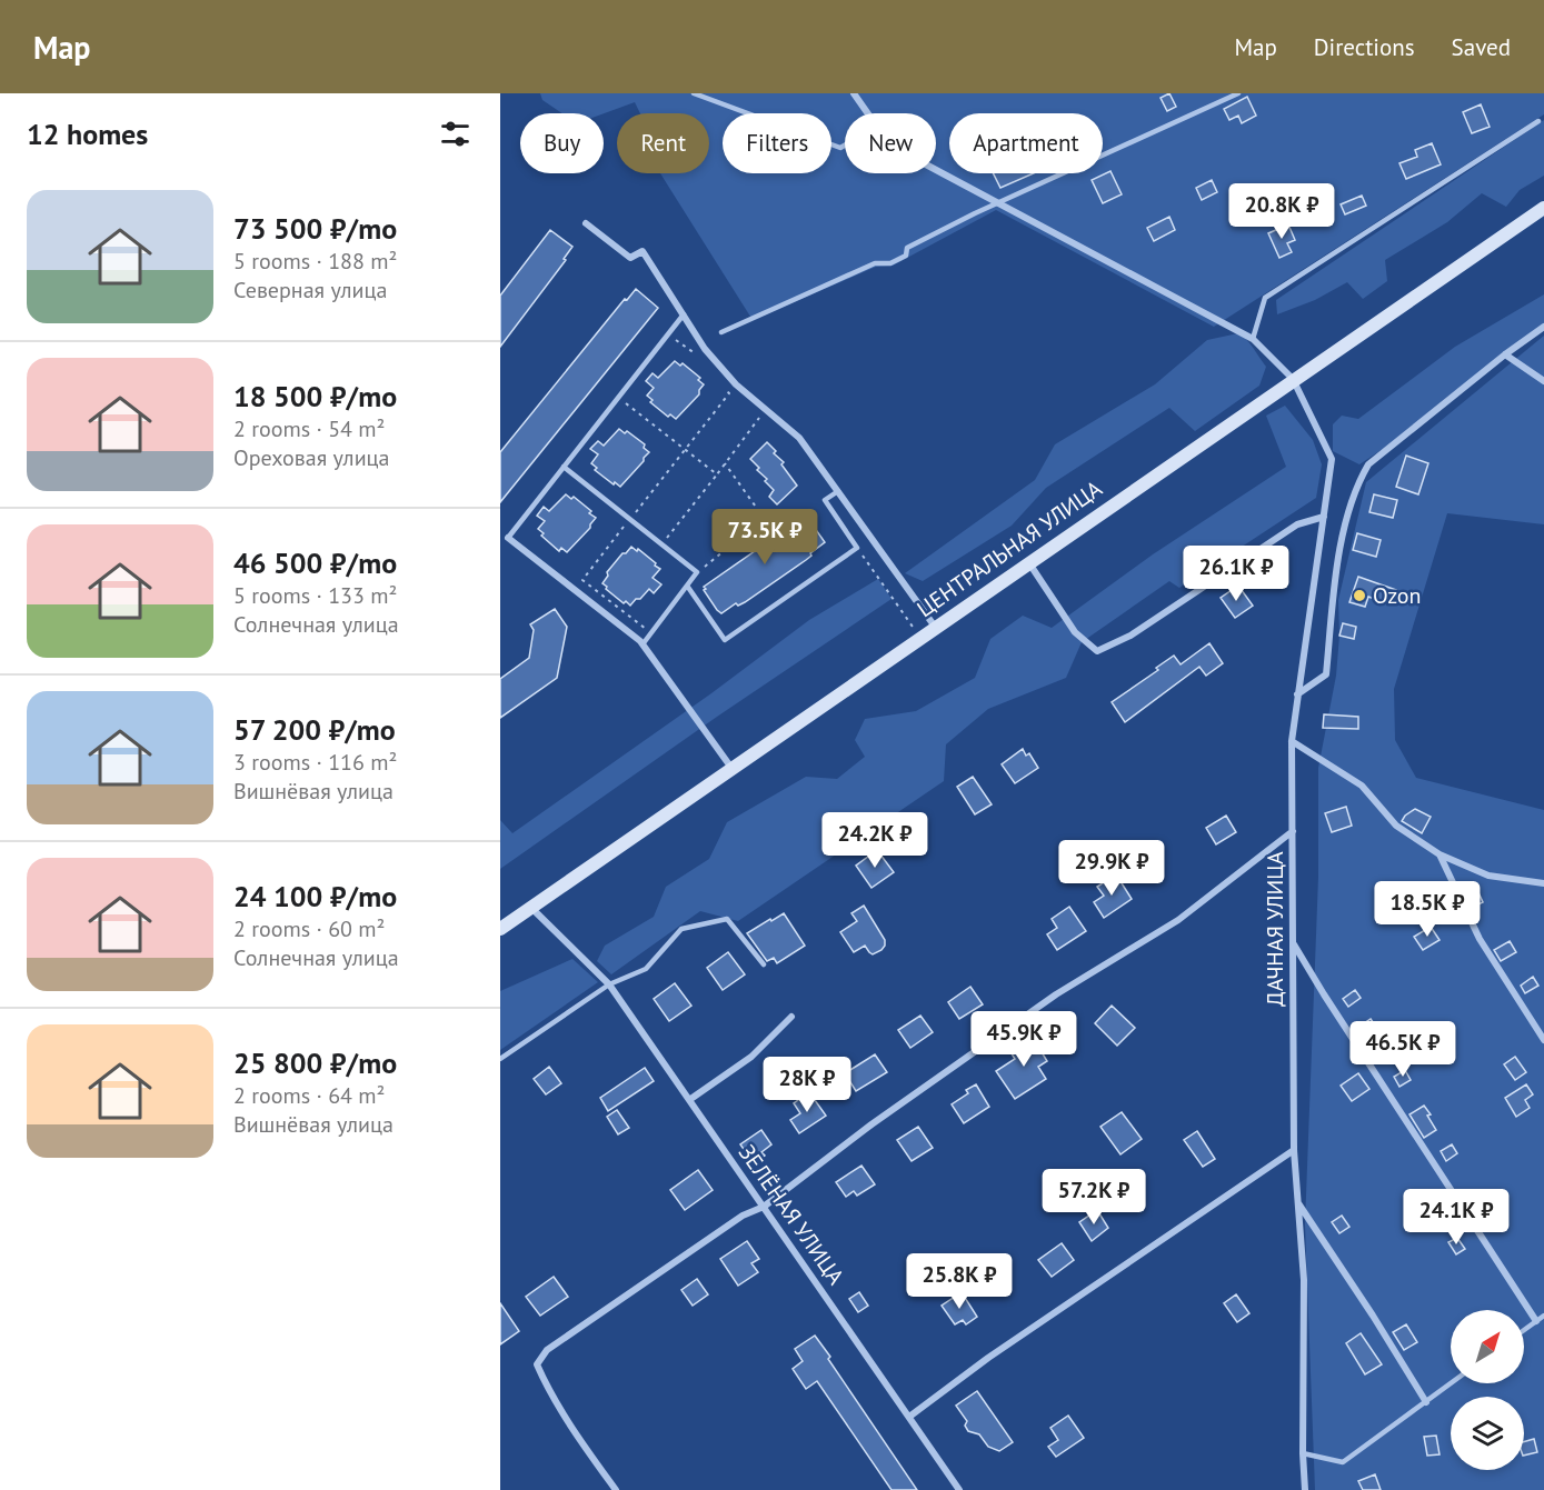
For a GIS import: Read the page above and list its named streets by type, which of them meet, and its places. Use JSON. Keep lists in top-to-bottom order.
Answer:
{
  "streets": {
    "street": ["ЦЕНТРАЛЬНАЯ УЛИЦА", "ДАЧНАЯ УЛИЦА", "ЗЕЛЁНАЯ УЛИЦА"]
  },
  "crossings": [
    ["ЦЕНТРАЛЬНАЯ УЛИЦА", "ДАЧНАЯ УЛИЦА"],
    ["ЦЕНТРАЛЬНАЯ УЛИЦА", "ЗЕЛЁНАЯ УЛИЦА"]
  ],
  "places": ["Ozon"],
  "north": "top right",
  "page": {
    "header": "Map",
    "nav": ["Map", "Directions", "Saved"],
    "heading": "12 homes",
    "chip": [
      "Buy",
      "Rent",
      "Filters",
      "New",
      "Apartment"
    ],
    "list": [
      {
        "name": "73 500 ₽/mo",
        "note": "5 rooms · 188 m² · Северная улица"
      },
      {
        "name": "18 500 ₽/mo",
        "note": "2 rooms · 54 m² · Ореховая улица"
      },
      {
        "name": "46 500 ₽/mo",
        "note": "5 rooms · 133 m² · Солнечная улица"
      },
      {
        "name": "57 200 ₽/mo",
        "note": "3 rooms · 116 m² · Вишнёвая улица"
      },
      {
        "name": "24 100 ₽/mo",
        "note": "2 rooms · 60 m² · Солнечная улица"
      },
      {
        "name": "25 800 ₽/mo",
        "note": "2 rooms · 64 m² · Вишнёвая улица"
      }
    ],
    "price": [
      "20.8K ₽",
      "73.5K ₽",
      "26.1K ₽",
      "24.2K ₽",
      "29.9K ₽",
      "18.5K ₽",
      "45.9K ₽",
      "46.5K ₽",
      "28K ₽",
      "57.2K ₽",
      "24.1K ₽",
      "25.8K ₽"
    ]
  }
}
